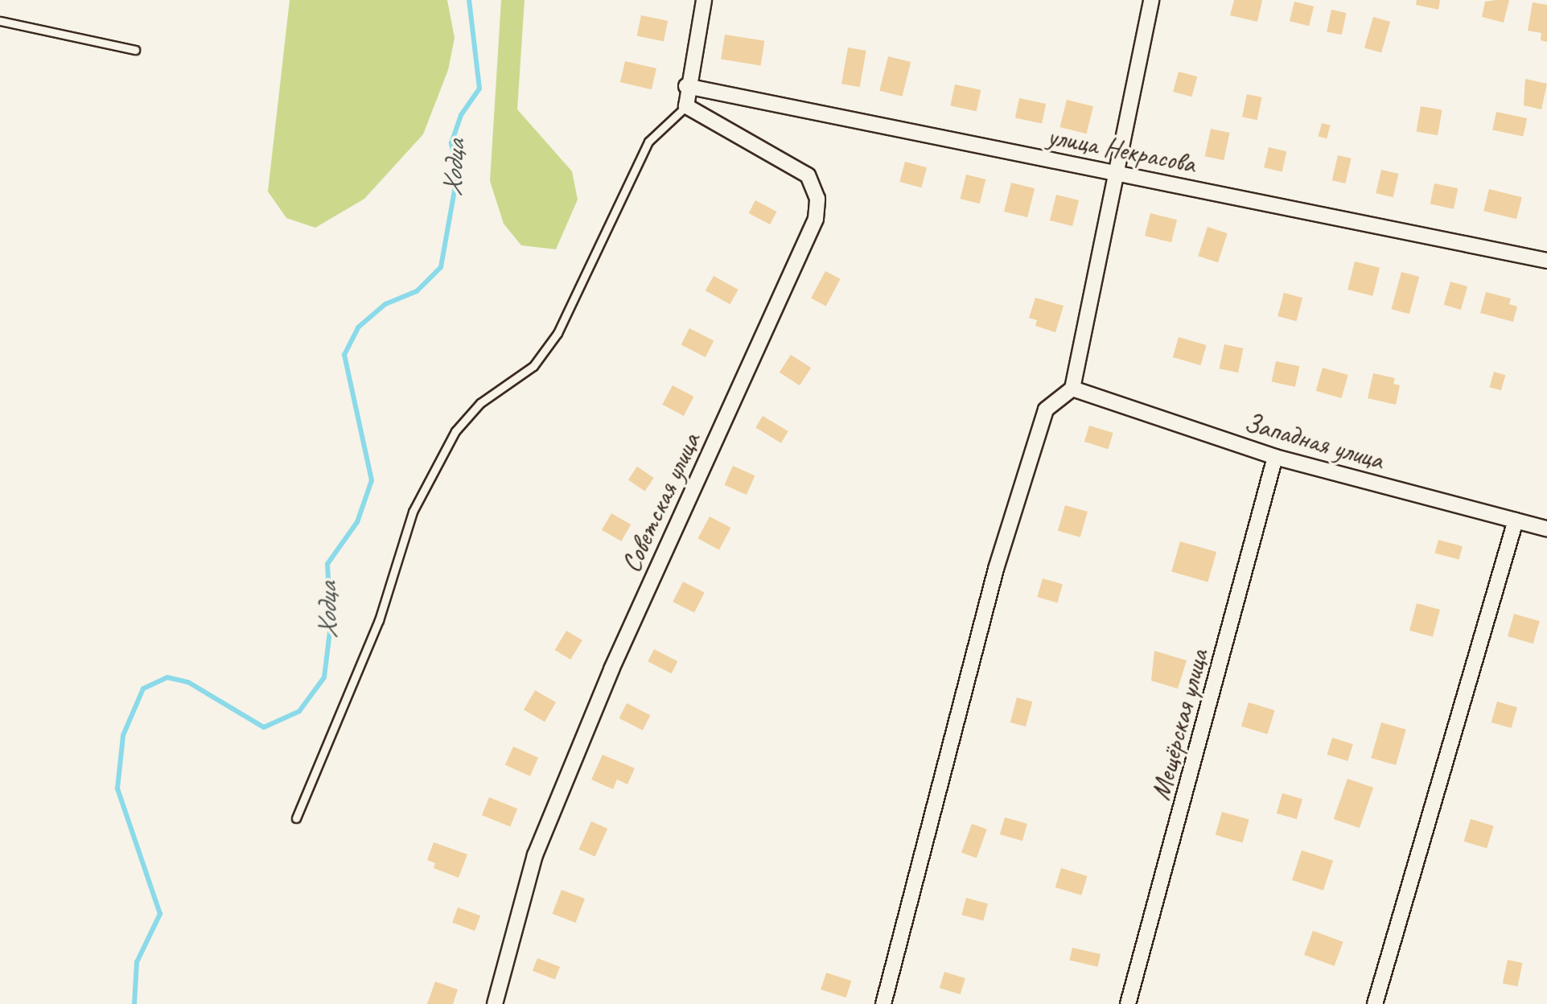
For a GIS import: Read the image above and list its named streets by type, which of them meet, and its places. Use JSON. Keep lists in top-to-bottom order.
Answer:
{
  "streets": {
    "street": [
      "улица Некрасова",
      "Западная улица",
      "Советская улица",
      "Мещёрская улица"
    ]
  },
  "crossings": [
    ["Западная улица", "Мещёрская улица"]
  ],
  "water": ["Ходца"]
}
